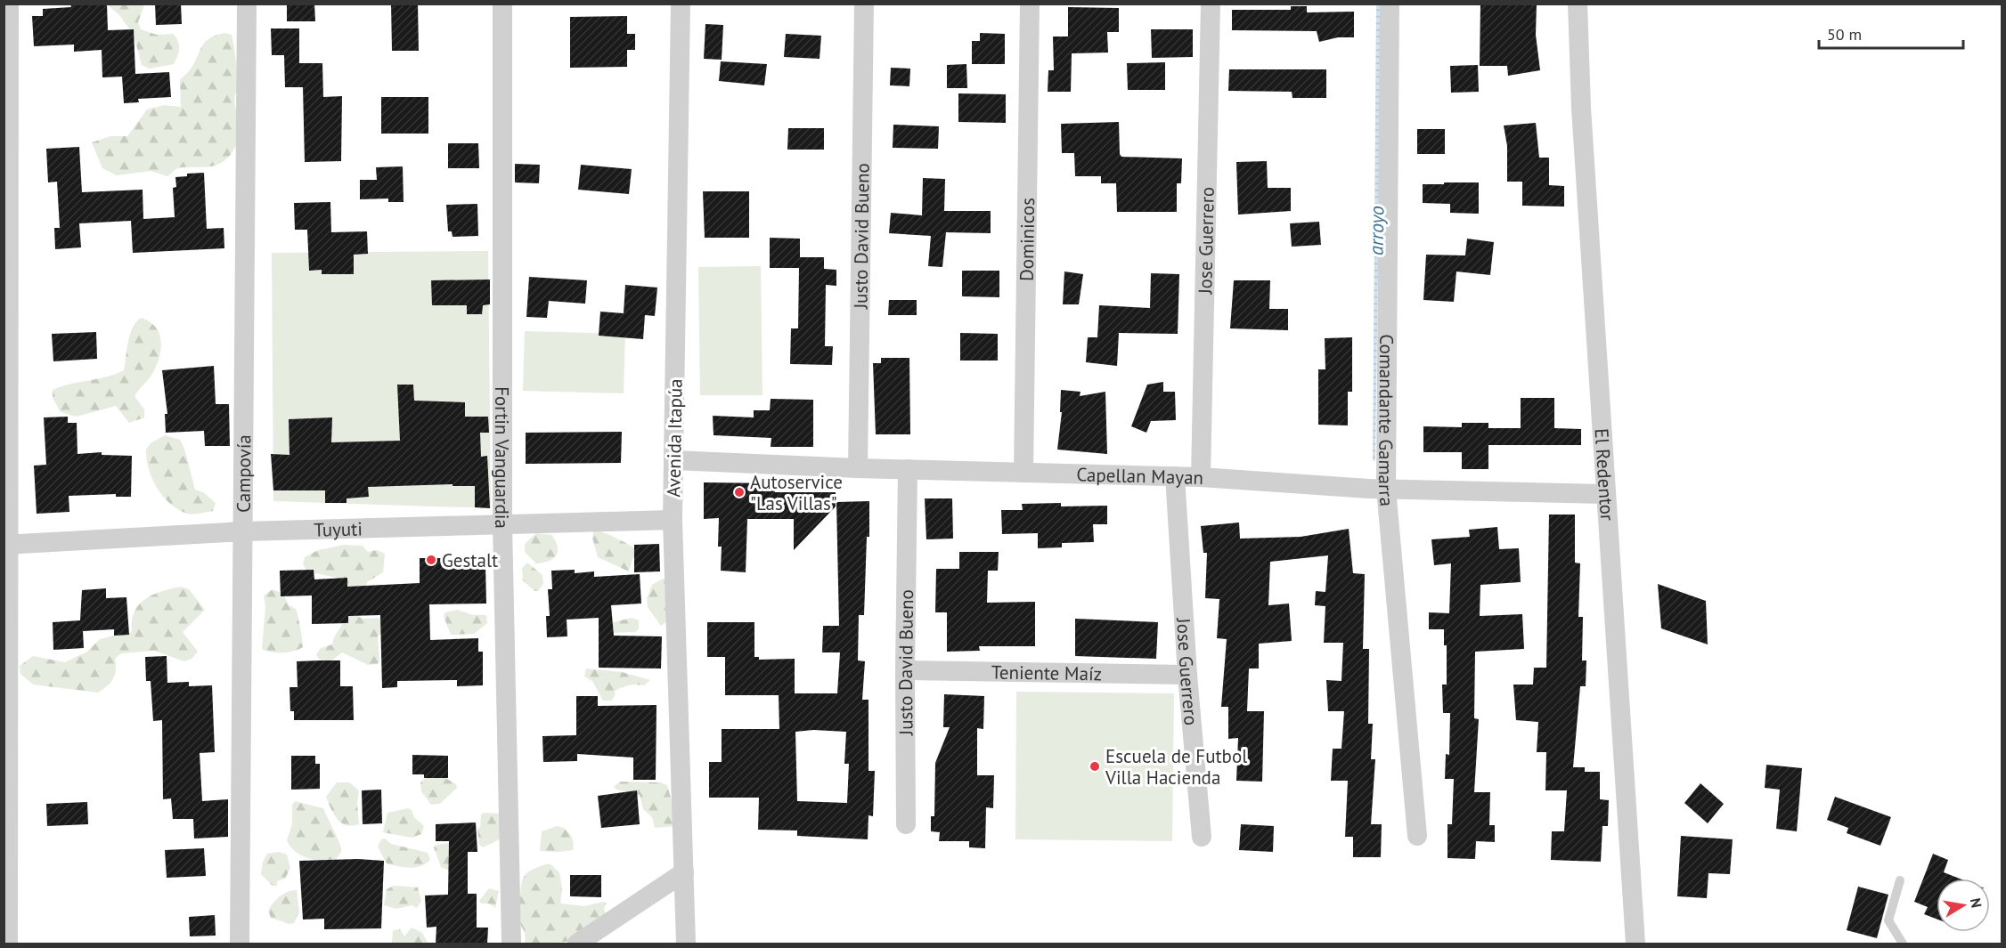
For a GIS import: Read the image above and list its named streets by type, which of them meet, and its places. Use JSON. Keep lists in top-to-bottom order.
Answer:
{
  "streets": {
    "street": [
      "Justo David Bueno",
      "Dominicos",
      "Jose Guerrero",
      "Comandante Gamarra",
      "Avenida Itapúa",
      "Fortin Vanguardia",
      "Campovía",
      "El Redentor",
      "Capellan Mayan",
      "Tuyuti",
      "Teniente Maíz"
    ]
  },
  "crossings": [
    ["Justo David Bueno", "Capellan Mayan"],
    ["Justo David Bueno", "Teniente Maíz"],
    ["Dominicos", "Capellan Mayan"],
    ["Jose Guerrero", "Capellan Mayan"],
    ["Jose Guerrero", "Teniente Maíz"],
    ["Comandante Gamarra", "Capellan Mayan"],
    ["Avenida Itapúa", "Capellan Mayan"],
    ["Avenida Itapúa", "Tuyuti"],
    ["Fortin Vanguardia", "Tuyuti"],
    ["Campovía", "Tuyuti"],
    ["El Redentor", "Capellan Mayan"]
  ],
  "water": ["arroyo"],
  "places": ["Autoservice \"Las Villas\"", "Gestalt", "Escuela de Futbol Villa Hacienda"],
  "scale_bar": "50 m",
  "north": "right"
}
